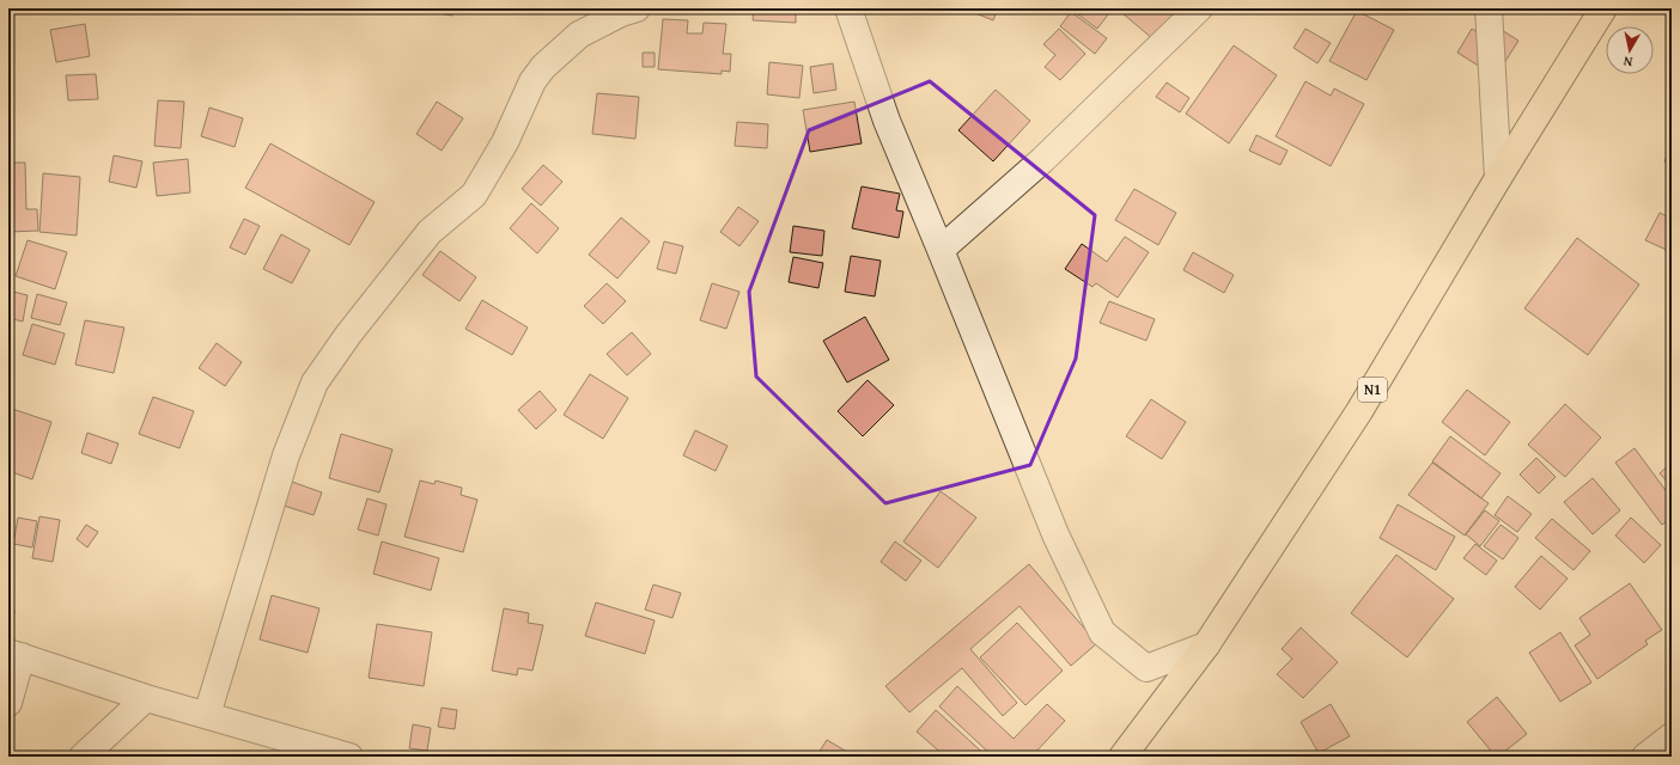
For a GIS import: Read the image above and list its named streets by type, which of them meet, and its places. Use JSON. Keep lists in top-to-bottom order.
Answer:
{
  "streets": {
    "highway": ["N1"]
  },
  "north": "bottom"
}
